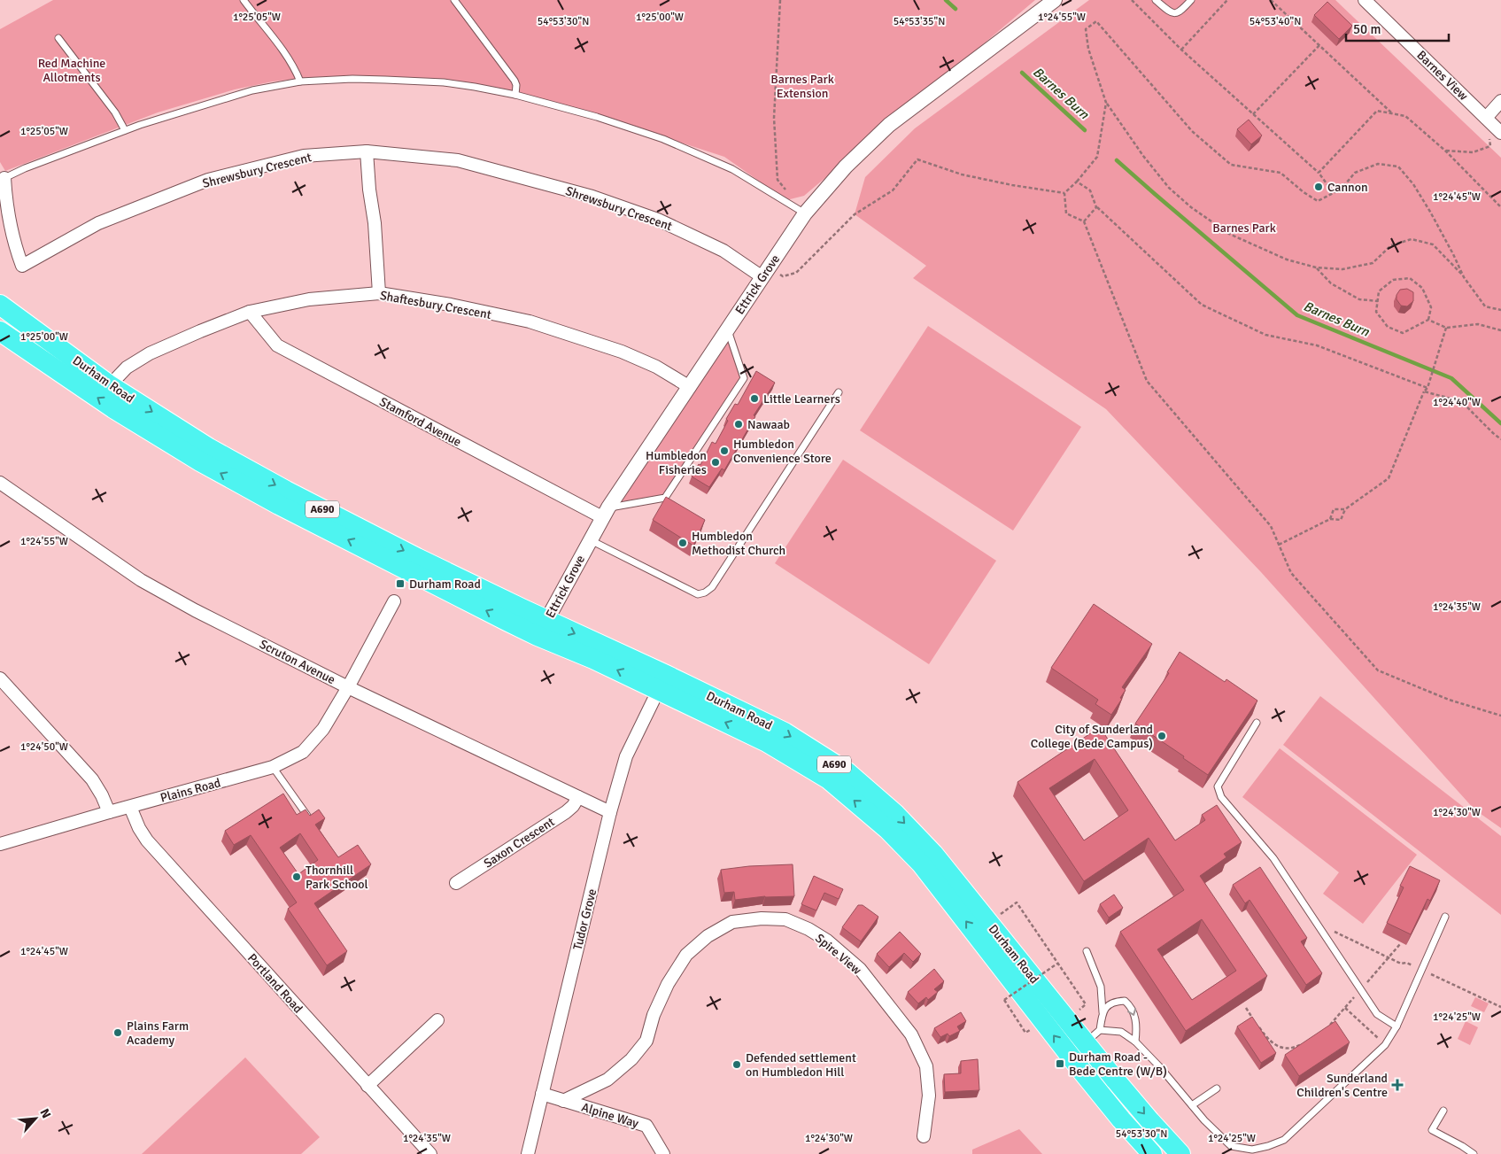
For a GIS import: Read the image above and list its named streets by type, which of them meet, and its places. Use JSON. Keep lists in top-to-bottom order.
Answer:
{
  "streets": {
    "highway": ["Durham Road", "A690"],
    "street": [
      "Barnes View",
      "Shrewsbury Crescent",
      "Ettrick Grove",
      "Shaftesbury Crescent",
      "Stamford Avenue",
      "Scruton Avenue",
      "Plains Road",
      "Saxon Crescent",
      "Tudor Grove",
      "Spire View",
      "Portland Road",
      "Alpine Way"
    ]
  },
  "crossings": [
    ["Shrewsbury Crescent", "Ettrick Grove"],
    ["Ettrick Grove", "Shaftesbury Crescent"],
    ["Ettrick Grove", "Durham Road"],
    ["Ettrick Grove", "Stamford Avenue"],
    ["Shaftesbury Crescent", "Durham Road"],
    ["Shaftesbury Crescent", "Stamford Avenue"],
    ["Durham Road", "Tudor Grove"],
    ["Scruton Avenue", "Plains Road"],
    ["Scruton Avenue", "Saxon Crescent"],
    ["Scruton Avenue", "Tudor Grove"],
    ["Plains Road", "Portland Road"],
    ["Tudor Grove", "Alpine Way"],
    ["Spire View", "Alpine Way"]
  ],
  "water": ["Barnes Burn"],
  "parks": ["Red Machine Allotments", "Barnes Park Extension", "Barnes Park"],
  "places": {
    "other": [
      "Cannon",
      "Little Learners",
      "Nawaab",
      "Humbledon Convenience Store",
      "Humbledon Fisheries",
      "Humbledon Methodist Church",
      "City of Sunderland College (Bede Campus)",
      "Thornhill Park School",
      "Plains Farm Academy",
      "Defended settlement on Humbledon Hill"
    ],
    "transit": ["Durham Road", "Durham Road - Bede Centre (W/B)"],
    "health": ["Sunderland Children's Centre"]
  },
  "scale_bar": "50 m",
  "north": "top right",
  "coordinates": [
    "1°25'05\"W",
    "1°25'00\"W",
    "1°24'55\"W",
    "54°53'30\"N",
    "54°53'35\"N",
    "54°53'40\"N",
    "1°24'45\"W",
    "1°24'40\"W",
    "1°24'35\"W",
    "1°24'50\"W",
    "1°24'30\"W",
    "1°24'25\"W"
  ]
}
